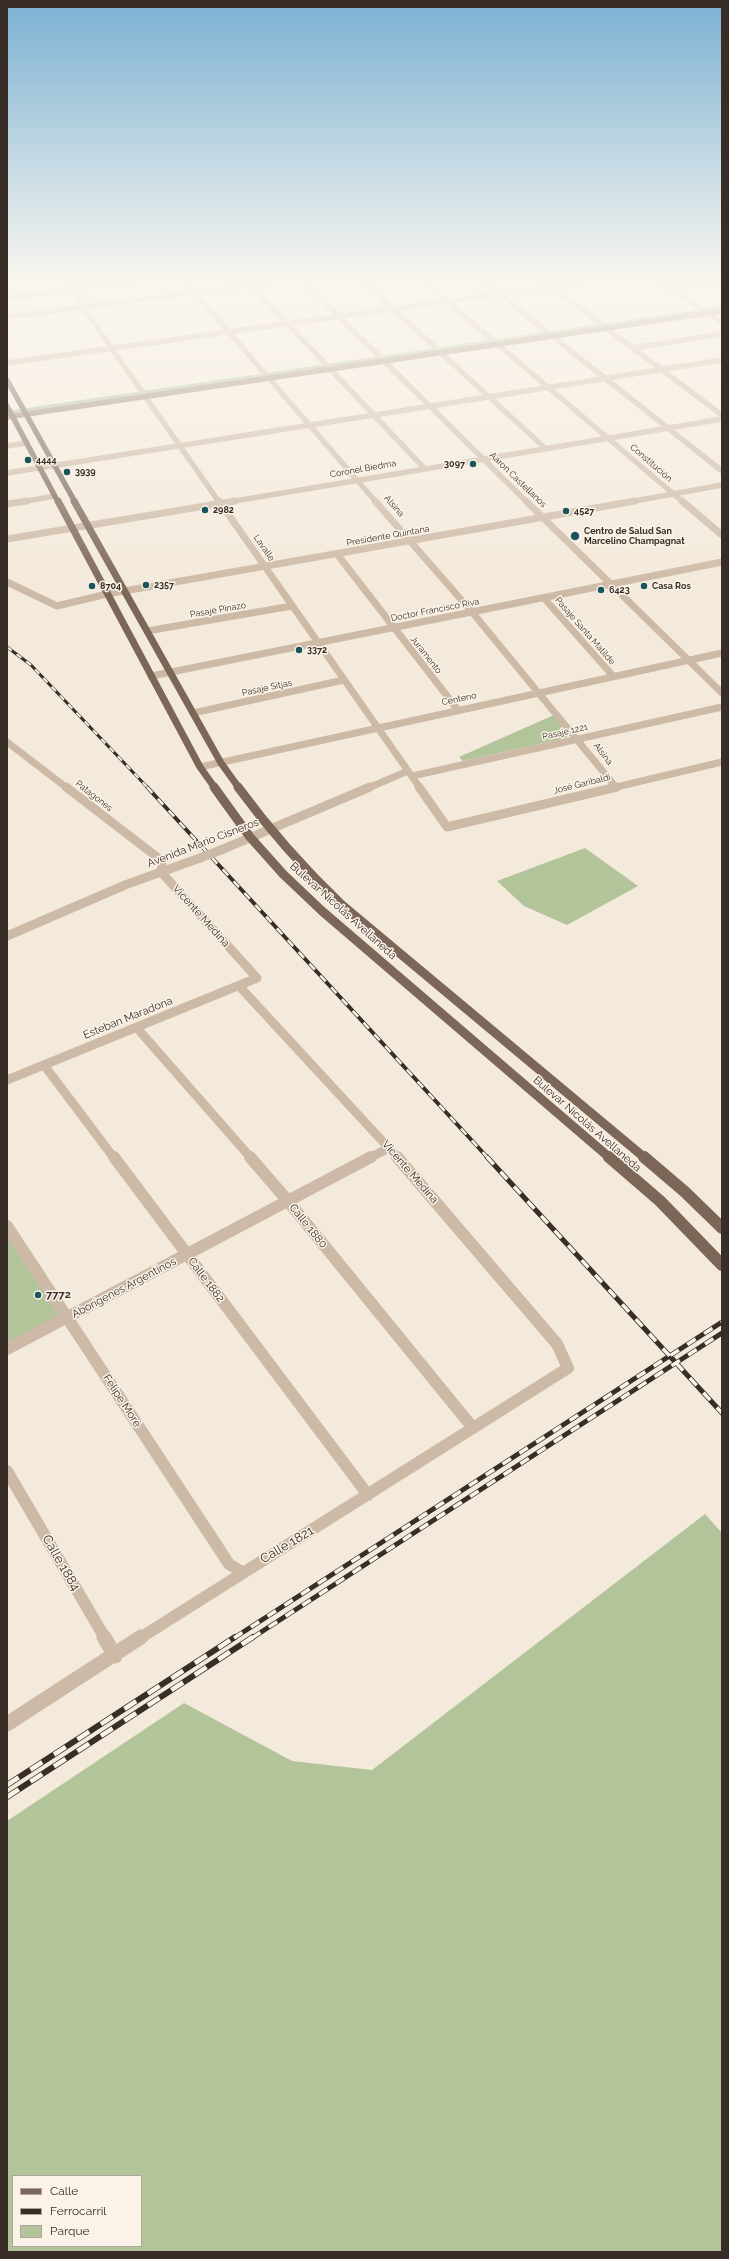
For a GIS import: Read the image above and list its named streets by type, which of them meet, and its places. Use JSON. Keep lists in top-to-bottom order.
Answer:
{
  "streets": {
    "main road": ["Bulevar Nicolás Avellaneda"],
    "street": [
      "Constitución",
      "Coronel Biedma",
      "Aaron Castellanos",
      "Alsina",
      "Presidente Quintana",
      "Lavalle",
      "Pasaje Pinazo",
      "Doctor Francisco Riva",
      "Pasaje Santa Matilde",
      "Juramento",
      "Pasaje Sitjas",
      "Centeno",
      "Pasaje 1221",
      "José Garibaldi",
      "Patagones",
      "Avenida Mario Cisneros",
      "Vicente Medina",
      "Esteban Maradona",
      "Calle 1880",
      "Calle 1882",
      "Aborígenes Argentinos",
      "Felipe Moré",
      "Calle 1821",
      "Calle 1884"
    ]
  },
  "crossings": [
    ["Constitución", "Coronel Biedma"],
    ["Constitución", "Presidente Quintana"],
    ["Coronel Biedma", "Aaron Castellanos"],
    ["Coronel Biedma", "Alsina"],
    ["Coronel Biedma", "Lavalle"],
    ["Coronel Biedma", "Bulevar Nicolás Avellaneda"],
    ["Aaron Castellanos", "Presidente Quintana"],
    ["Aaron Castellanos", "Doctor Francisco Riva"],
    ["Aaron Castellanos", "Centeno"],
    ["Alsina", "Presidente Quintana"],
    ["Alsina", "Doctor Francisco Riva"],
    ["Alsina", "Centeno"],
    ["Alsina", "Pasaje 1221"],
    ["Alsina", "José Garibaldi"],
    ["Presidente Quintana", "Lavalle"],
    ["Presidente Quintana", "Juramento"],
    ["Presidente Quintana", "Bulevar Nicolás Avellaneda"],
    ["Lavalle", "Pasaje Pinazo"],
    ["Lavalle", "Doctor Francisco Riva"],
    ["Lavalle", "Pasaje Sitjas"],
    ["Lavalle", "Centeno"],
    ["Lavalle", "Pasaje 1221"],
    ["Lavalle", "José Garibaldi"],
    ["Lavalle", "Avenida Mario Cisneros"],
    ["Pasaje Pinazo", "Bulevar Nicolás Avellaneda"],
    ["Doctor Francisco Riva", "Pasaje Santa Matilde"],
    ["Doctor Francisco Riva", "Juramento"],
    ["Doctor Francisco Riva", "Bulevar Nicolás Avellaneda"],
    ["Pasaje Santa Matilde", "Centeno"],
    ["Juramento", "Centeno"],
    ["Pasaje Sitjas", "Bulevar Nicolás Avellaneda"],
    ["Centeno", "Bulevar Nicolás Avellaneda"],
    ["Pasaje 1221", "Avenida Mario Cisneros"],
    ["Patagones", "Avenida Mario Cisneros"],
    ["Patagones", "Vicente Medina"],
    ["Avenida Mario Cisneros", "Bulevar Nicolás Avellaneda"],
    ["Avenida Mario Cisneros", "Vicente Medina"],
    ["Vicente Medina", "Esteban Maradona"],
    ["Vicente Medina", "Aborígenes Argentinos"],
    ["Vicente Medina", "Calle 1821"],
    ["Esteban Maradona", "Calle 1880"],
    ["Esteban Maradona", "Calle 1882"],
    ["Calle 1880", "Aborígenes Argentinos"],
    ["Calle 1880", "Calle 1821"],
    ["Calle 1882", "Aborígenes Argentinos"],
    ["Calle 1882", "Calle 1821"],
    ["Aborígenes Argentinos", "Felipe Moré"],
    ["Felipe Moré", "Calle 1821"],
    ["Calle 1821", "Calle 1884"]
  ],
  "places": [
    "4444",
    "3097",
    "3939",
    "2982",
    "4527",
    "Centro de Salud San Marcelino Champagnat",
    "2357",
    "8704",
    "Casa Ros",
    "6423",
    "3372",
    "7772"
  ],
  "legend": ["Calle", "Ferrocarril", "Parque"]
}
